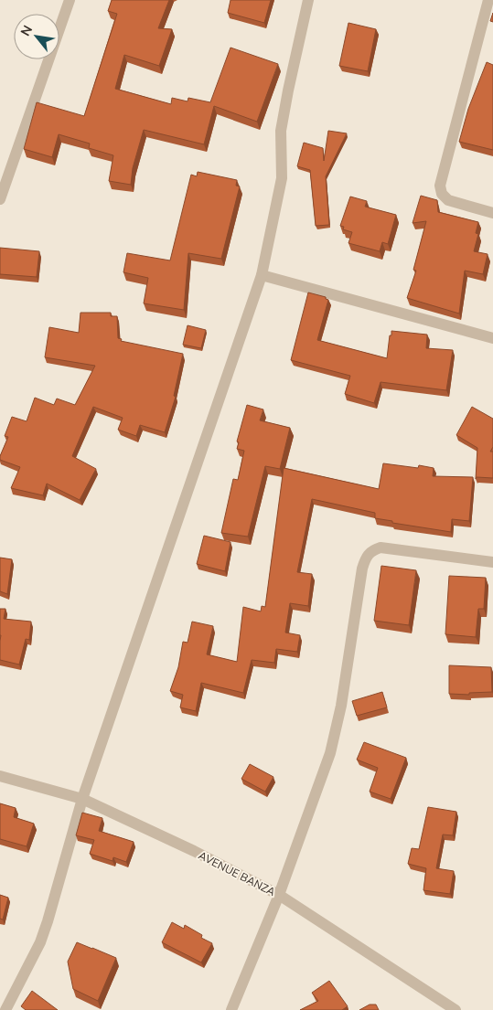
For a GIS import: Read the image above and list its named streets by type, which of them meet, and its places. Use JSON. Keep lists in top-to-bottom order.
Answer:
{
  "streets": {
    "street": ["AVENUE BANZA"]
  },
  "north": "top left"
}
